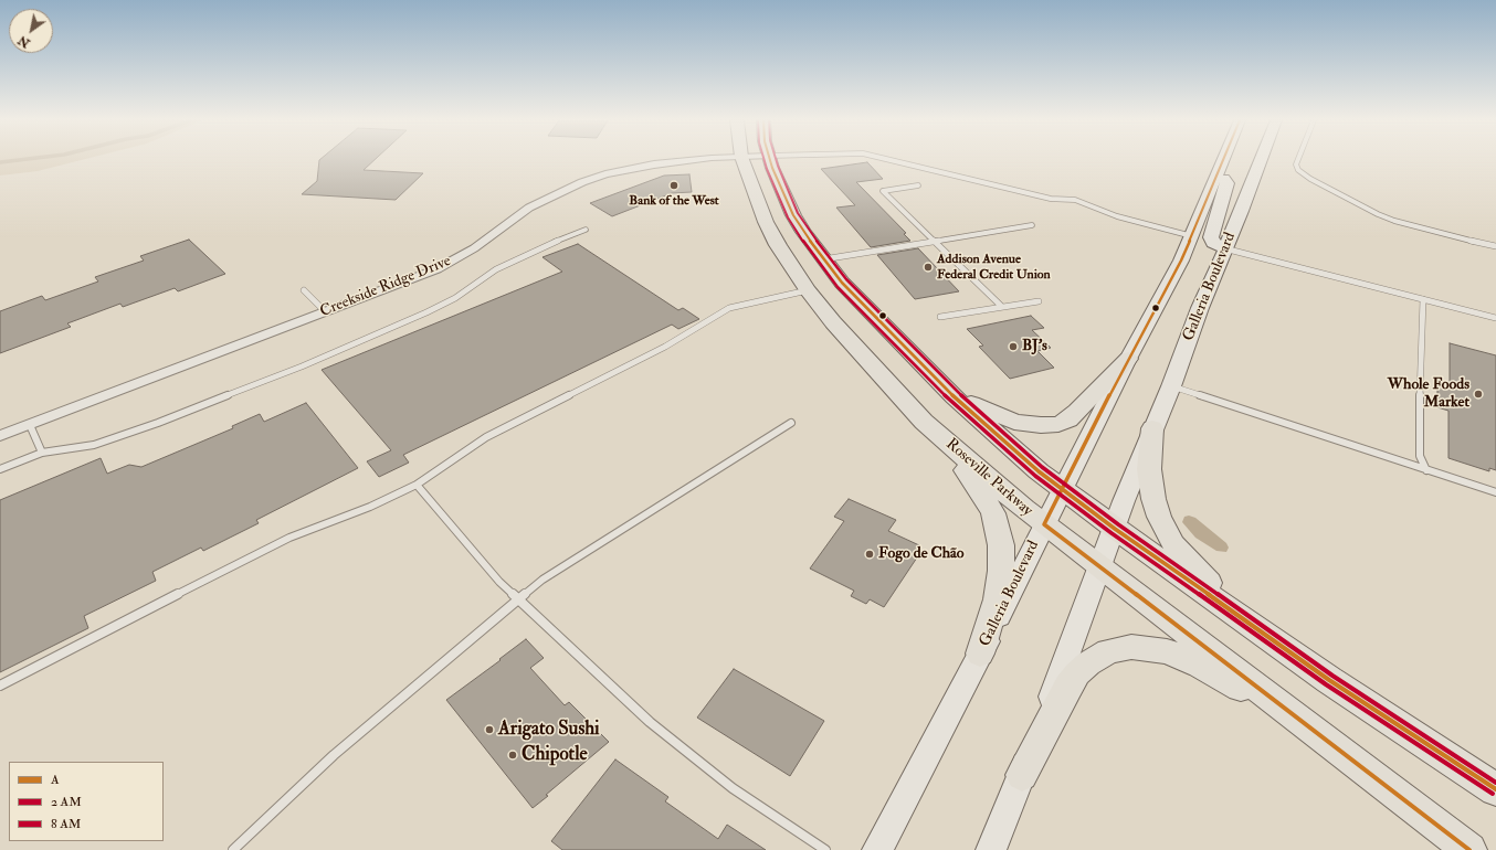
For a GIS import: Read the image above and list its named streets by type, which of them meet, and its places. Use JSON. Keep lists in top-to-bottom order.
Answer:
{
  "streets": {
    "main road": ["Galleria Boulevard", "Roseville Parkway"],
    "street": ["Creekside Ridge Drive"]
  },
  "crossings": [
    ["Galleria Boulevard", "Roseville Parkway"]
  ],
  "places": [
    "Bank of the West",
    "Addison Avenue Federal Credit Union",
    "BJ's",
    "Whole Foods Market",
    "Fogo de Chão",
    "Arigato Sushi",
    "Chipotle"
  ],
  "lines": ["transit line A"],
  "legend": ["A", "2 AM", "8 AM"],
  "north": "bottom left"
}
